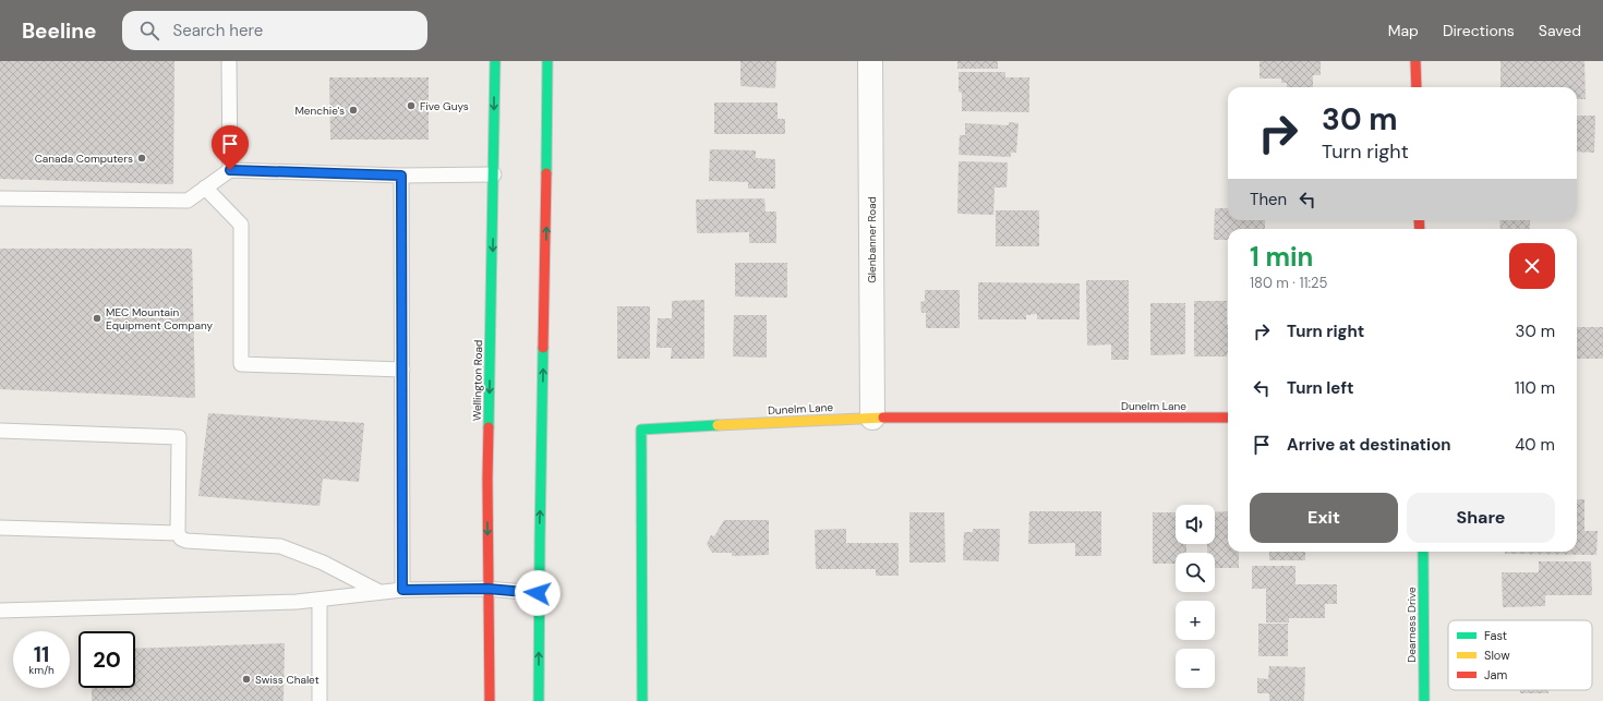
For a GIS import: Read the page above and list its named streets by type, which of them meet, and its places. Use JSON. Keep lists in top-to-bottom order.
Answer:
{
  "streets": {
    "main road": ["Wellington Road", "Dunelm Lane", "Dearness Drive"],
    "street": ["Glenbanner Road"]
  },
  "crossings": [
    ["Glenbanner Road", "Dunelm Lane"]
  ],
  "places": [
    "Five Guys",
    "Menchie's",
    "Canada Computers",
    "MEC Mountain Equipment Company",
    "Swiss Chalet"
  ],
  "legend": ["Fast", "Slow", "Jam"],
  "page": {
    "header": "Beeline",
    "search": "Search here",
    "nav": ["Map", "Directions", "Saved"],
    "turn": ["30 m", "Turn right"],
    "then": "Then",
    "heading": ["1 min", "180 m · 11:25"],
    "list": [
      {
        "name": "Turn right",
        "value": "30 m"
      },
      {
        "name": "Turn left",
        "value": "110 m"
      },
      {
        "name": "Arrive at destination",
        "value": "40 m"
      }
    ],
    "buttons": ["Exit", "Share"],
    "map_buttons": ["+", "−"],
    "speed": "11 km/h",
    "limit": "20"
  }
}
